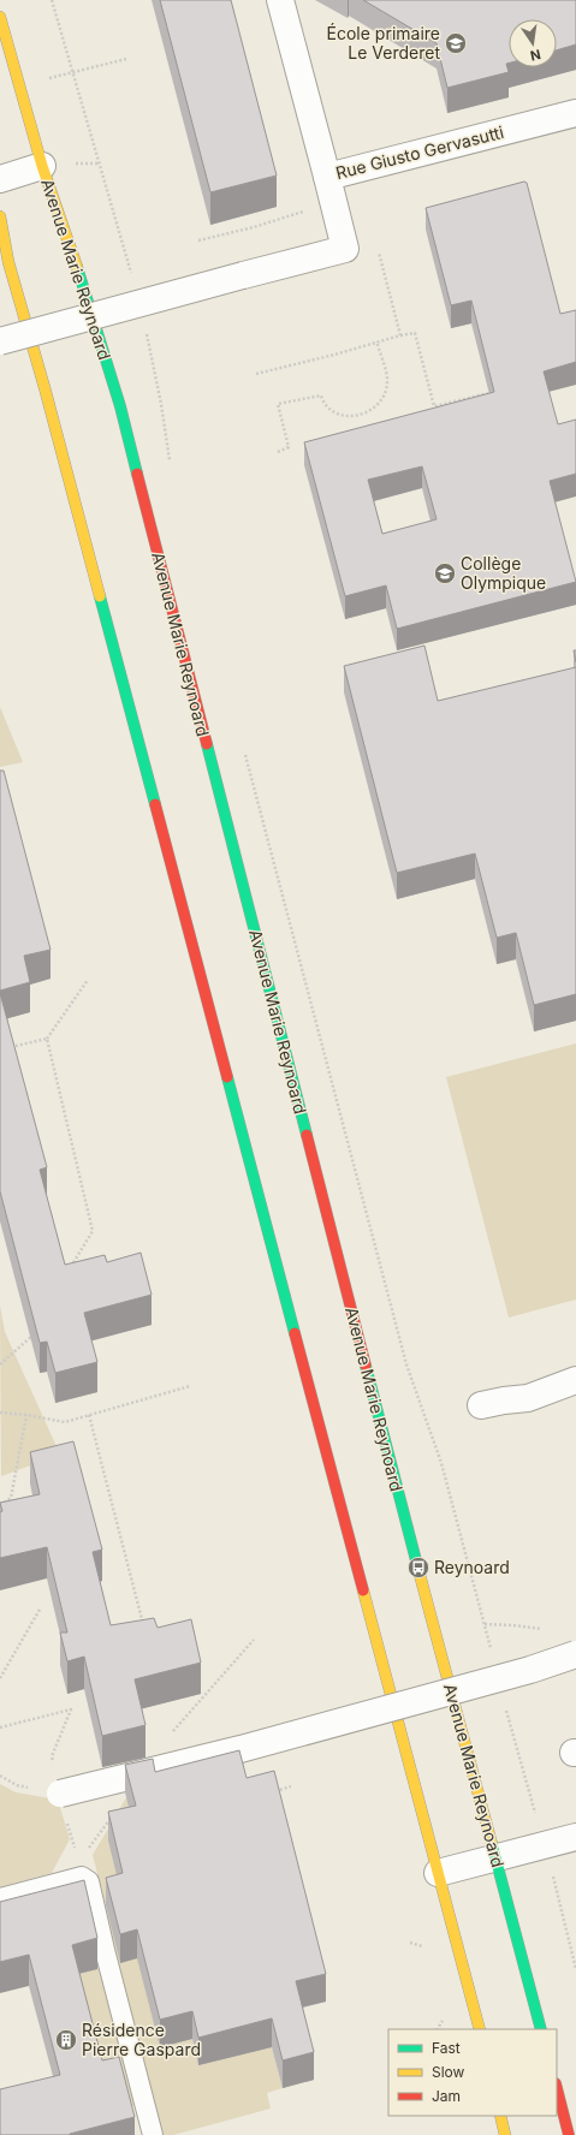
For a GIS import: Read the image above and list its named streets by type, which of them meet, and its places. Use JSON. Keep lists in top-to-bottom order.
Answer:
{
  "streets": {
    "main road": ["Avenue Marie Reynoard"],
    "street": ["Rue Giusto Gervasutti"]
  },
  "places": {
    "school or university": ["École primaire Le Verderet", "Collège Olympique"],
    "bus stop": ["Reynoard"],
    "building": ["Résidence Pierre Gaspard"]
  },
  "legend": ["Fast", "Slow", "Jam"],
  "north": "bottom"
}
